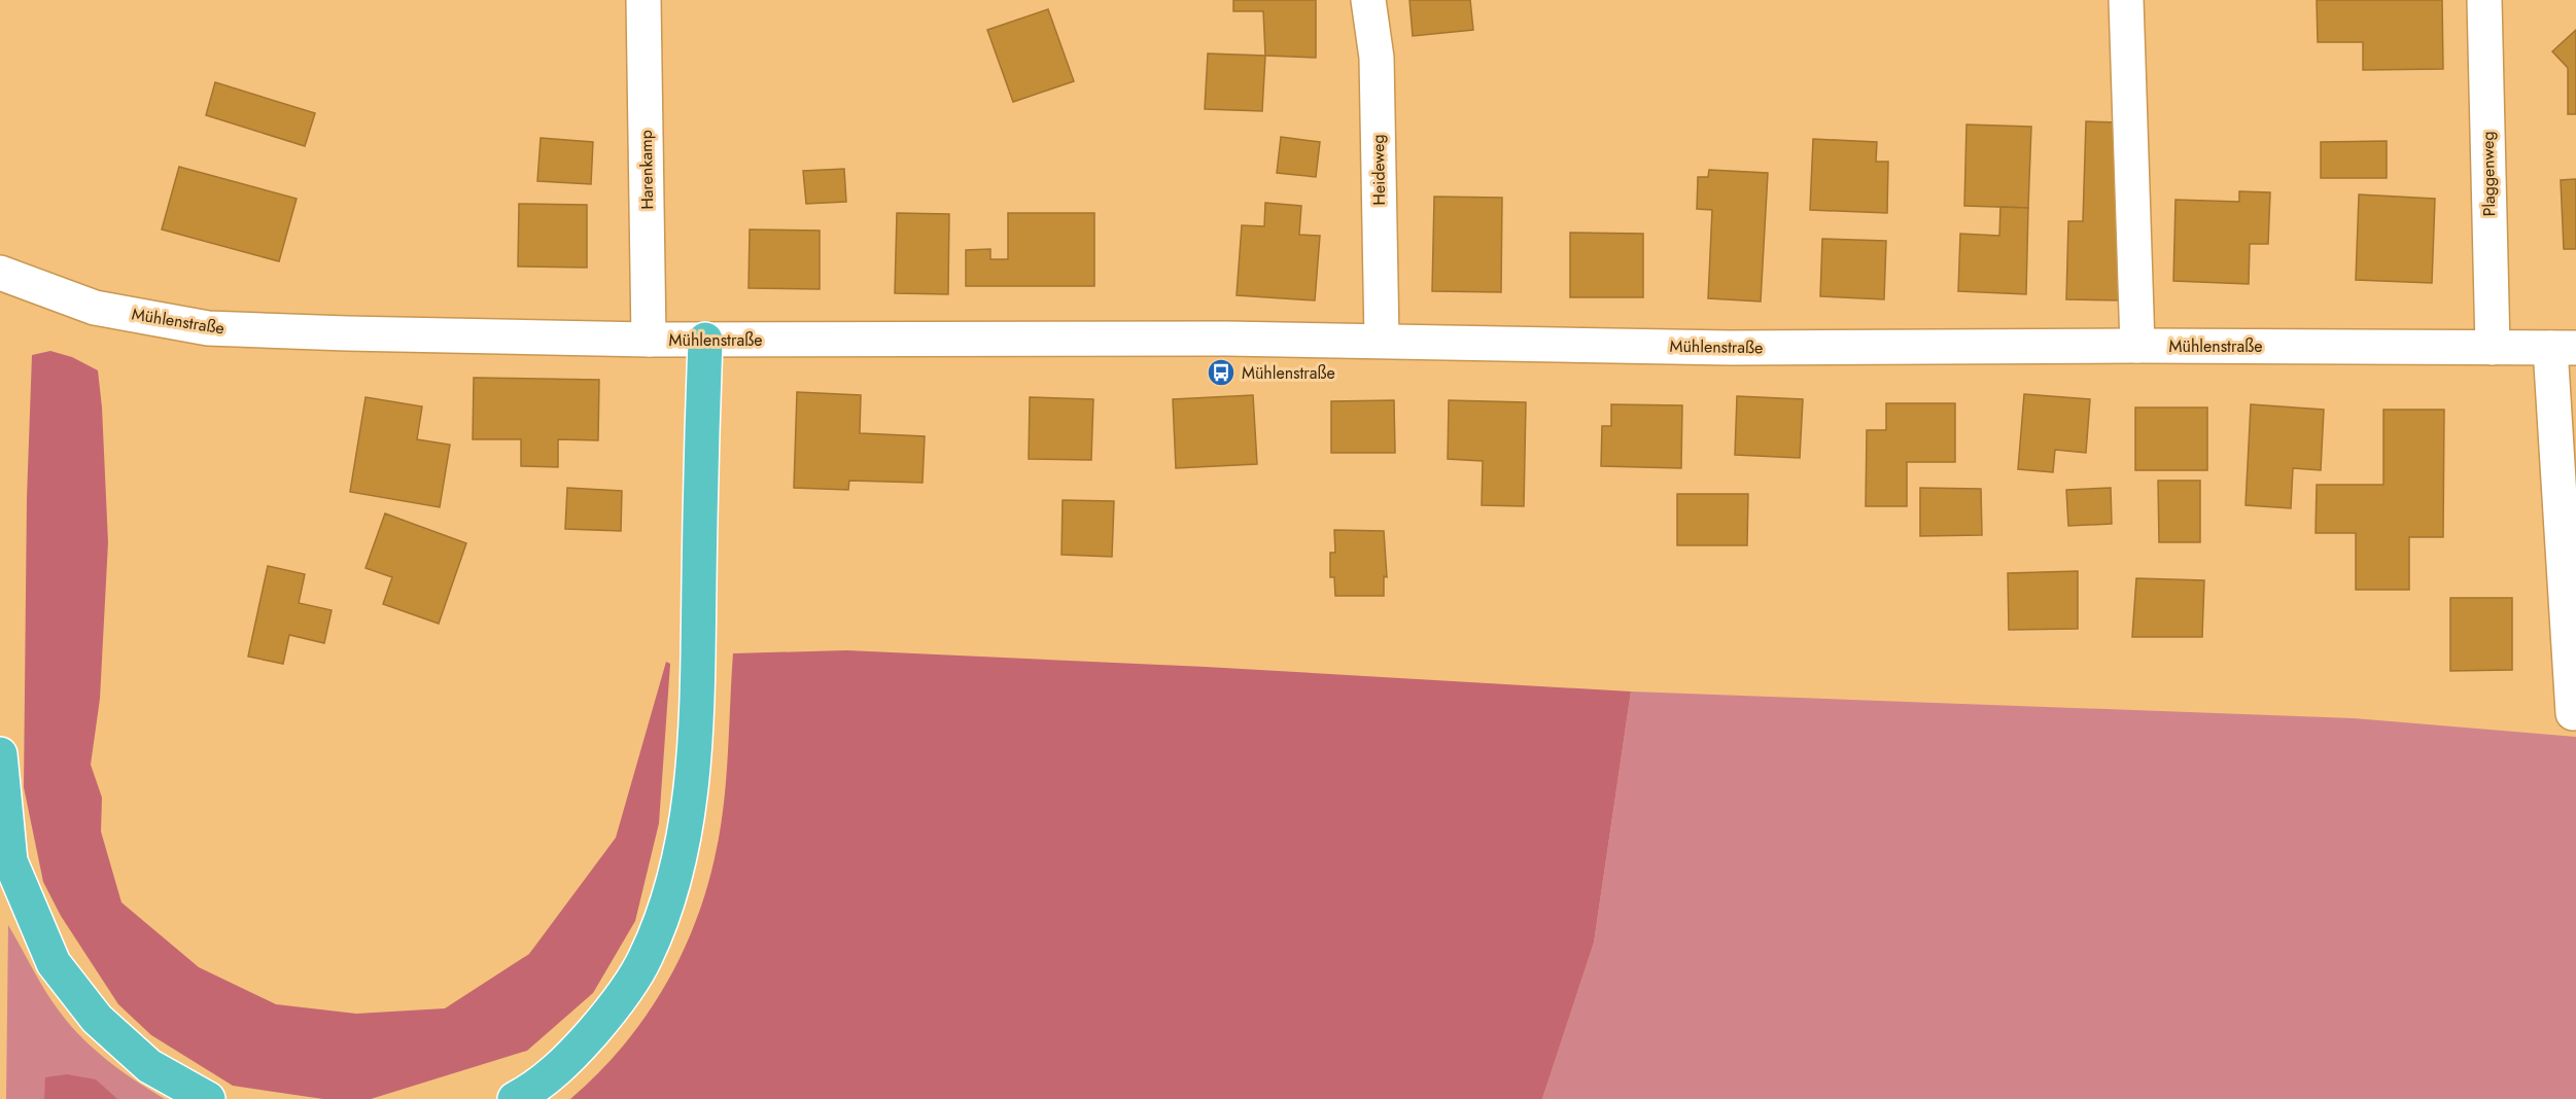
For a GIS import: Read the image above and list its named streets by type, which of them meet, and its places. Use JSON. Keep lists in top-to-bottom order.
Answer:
{
  "streets": {
    "street": [
      "Harenkamp",
      "Heideweg",
      "Plaggenweg",
      "Mühlenstraße"
    ]
  },
  "crossings": [
    ["Harenkamp", "Mühlenstraße"],
    ["Heideweg", "Mühlenstraße"],
    ["Plaggenweg", "Mühlenstraße"]
  ],
  "places": {
    "bus stop": ["Mühlenstraße"]
  }
}
